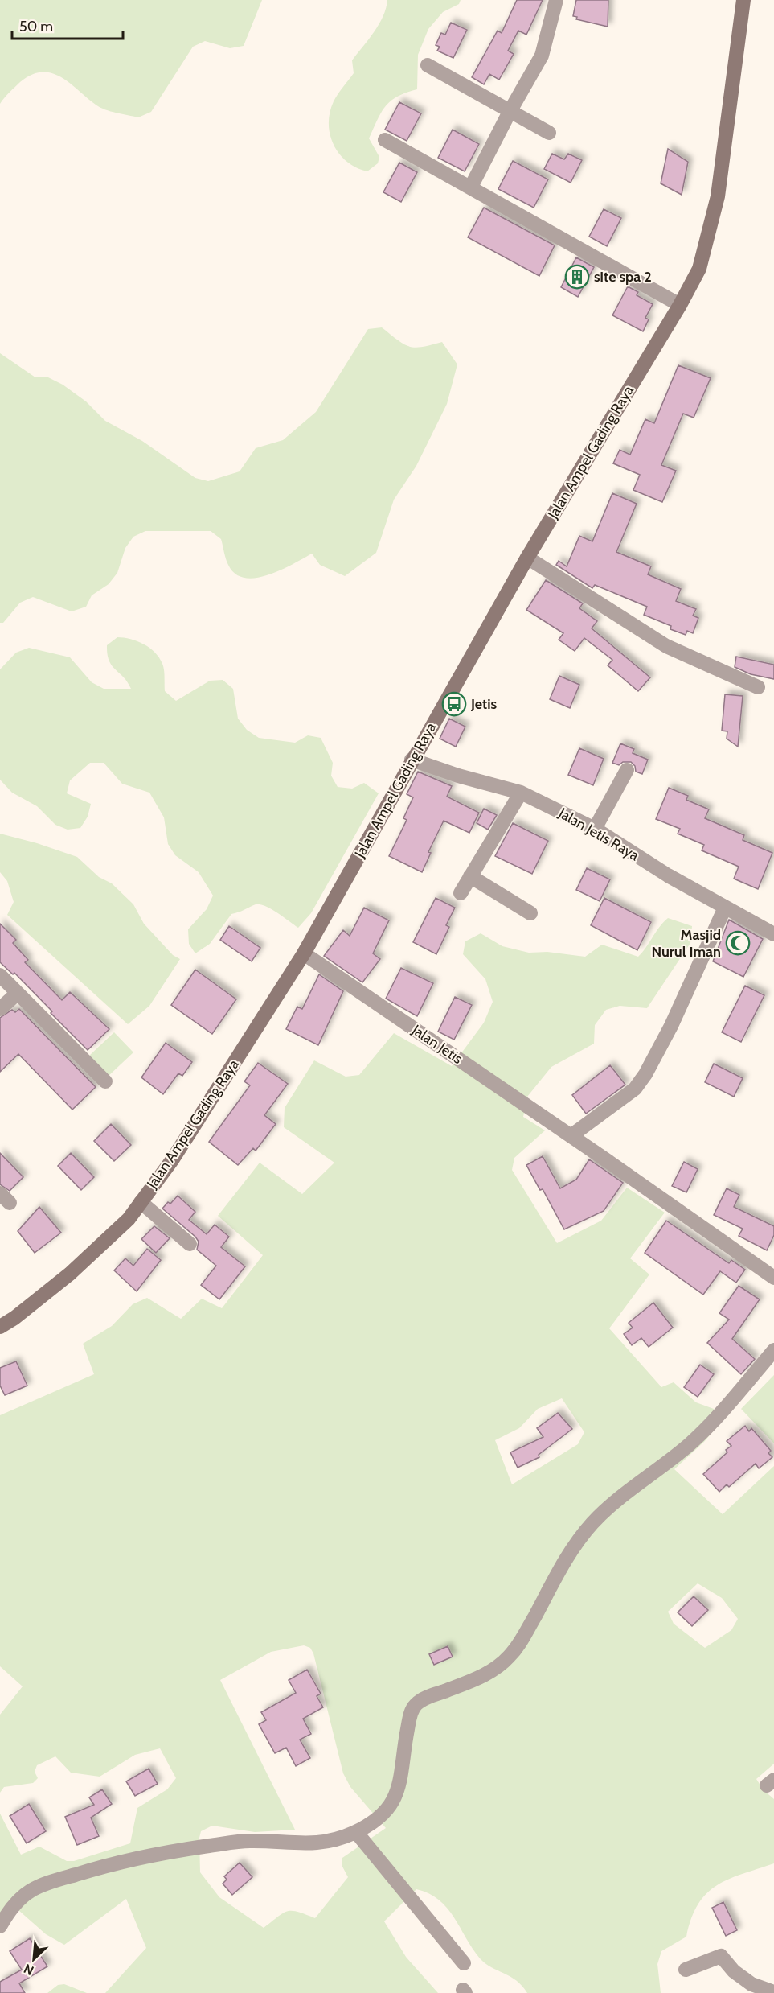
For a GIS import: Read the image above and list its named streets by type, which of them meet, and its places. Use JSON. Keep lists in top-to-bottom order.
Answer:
{
  "streets": {
    "main road": ["Jalan Ampel Gading Raya"],
    "street": ["Jalan Jetis Raya", "Jalan Jetis"]
  },
  "crossings": [
    ["Jalan Ampel Gading Raya", "Jalan Jetis Raya"],
    ["Jalan Ampel Gading Raya", "Jalan Jetis"]
  ],
  "places": {
    "building": ["site spa 2"],
    "bus stop": ["Jetis"],
    "mosque": ["Masjid Nurul Iman"]
  },
  "scale_bar": "50 m",
  "north": "bottom left"
}
